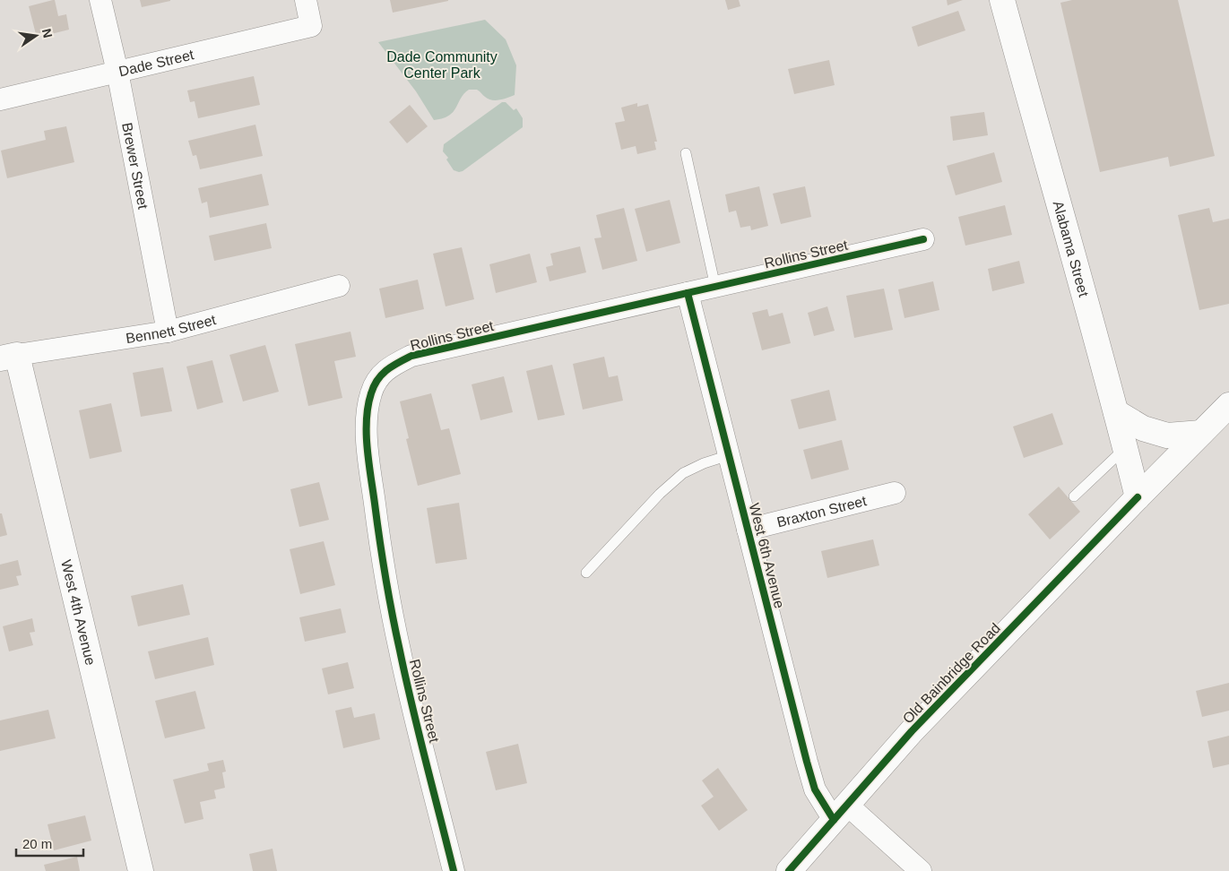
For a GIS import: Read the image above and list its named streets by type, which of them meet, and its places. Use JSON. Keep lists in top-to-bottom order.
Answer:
{
  "streets": {
    "street": [
      "Dade Street",
      "Brewer Street",
      "Alabama Street",
      "Rollins Street",
      "Bennett Street",
      "Braxton Street",
      "West 6th Avenue",
      "West 4th Avenue",
      "Old Bainbridge Road"
    ]
  },
  "crossings": [
    ["Dade Street", "Brewer Street"],
    ["Brewer Street", "Bennett Street"],
    ["Alabama Street", "Old Bainbridge Road"],
    ["Rollins Street", "West 6th Avenue"],
    ["Bennett Street", "West 4th Avenue"],
    ["Braxton Street", "West 6th Avenue"],
    ["West 6th Avenue", "Old Bainbridge Road"]
  ],
  "parks": ["Dade Community Center Park"],
  "scale_bar": "20 m",
  "north": "right"
}
